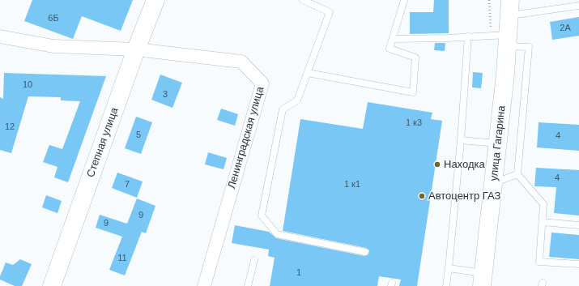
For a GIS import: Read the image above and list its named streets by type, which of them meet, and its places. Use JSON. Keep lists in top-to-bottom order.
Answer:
{
  "streets": {
    "street": ["Ленинградская улица", "Степная улица", "улица Гагарина"]
  },
  "crossings": [
    ["Ленинградская улица", "Степная улица"]
  ],
  "places": ["Находка", "Автоцентр ГАЗ"],
  "house_numbers": [
    "6Б",
    "2А",
    "10",
    "3",
    "1 к3",
    "12",
    "5",
    "4",
    "4",
    "7",
    "1 к1",
    "9",
    "9",
    "11",
    "1"
  ]
}
